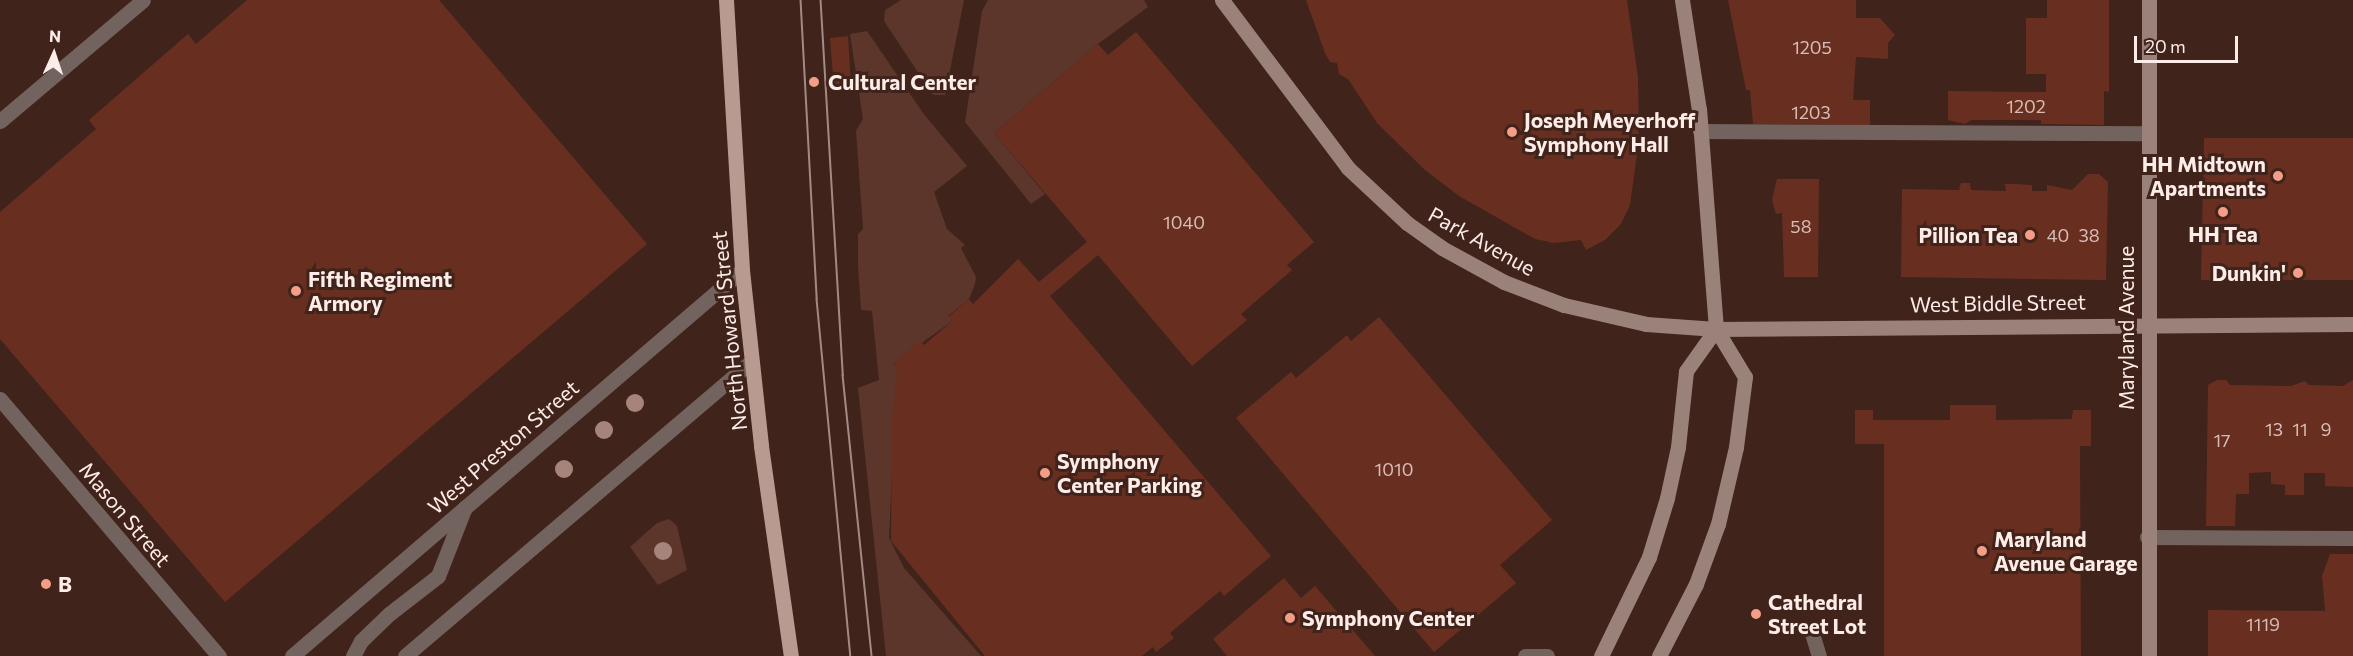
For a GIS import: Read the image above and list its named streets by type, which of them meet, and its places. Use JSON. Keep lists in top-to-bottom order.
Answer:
{
  "streets": {
    "main road": [
      "Park Avenue",
      "West Biddle Street",
      "Maryland Avenue",
      "North Howard Street"
    ],
    "street": ["West Preston Street", "Mason Street"]
  },
  "crossings": [
    ["Park Avenue", "West Biddle Street"],
    ["West Biddle Street", "Maryland Avenue"],
    ["North Howard Street", "West Preston Street"]
  ],
  "places": [
    "Cultural Center",
    "Joseph Meyerhoff Symphony Hall",
    "HH Midtown Apartments",
    "HH Tea",
    "Pillion Tea",
    "Dunkin'",
    "Fifth Regiment Armory",
    "Symphony Center Parking",
    "Maryland Avenue Garage",
    "B",
    "Cathedral Street Lot",
    "Symphony Center"
  ],
  "house_numbers": [
    "1205",
    "1202",
    "1203",
    "1040",
    "58",
    "40",
    "38",
    "13",
    "11",
    "9",
    "17",
    "1010",
    "1119"
  ],
  "scale_bar": "20 m",
  "north": "top"
}
